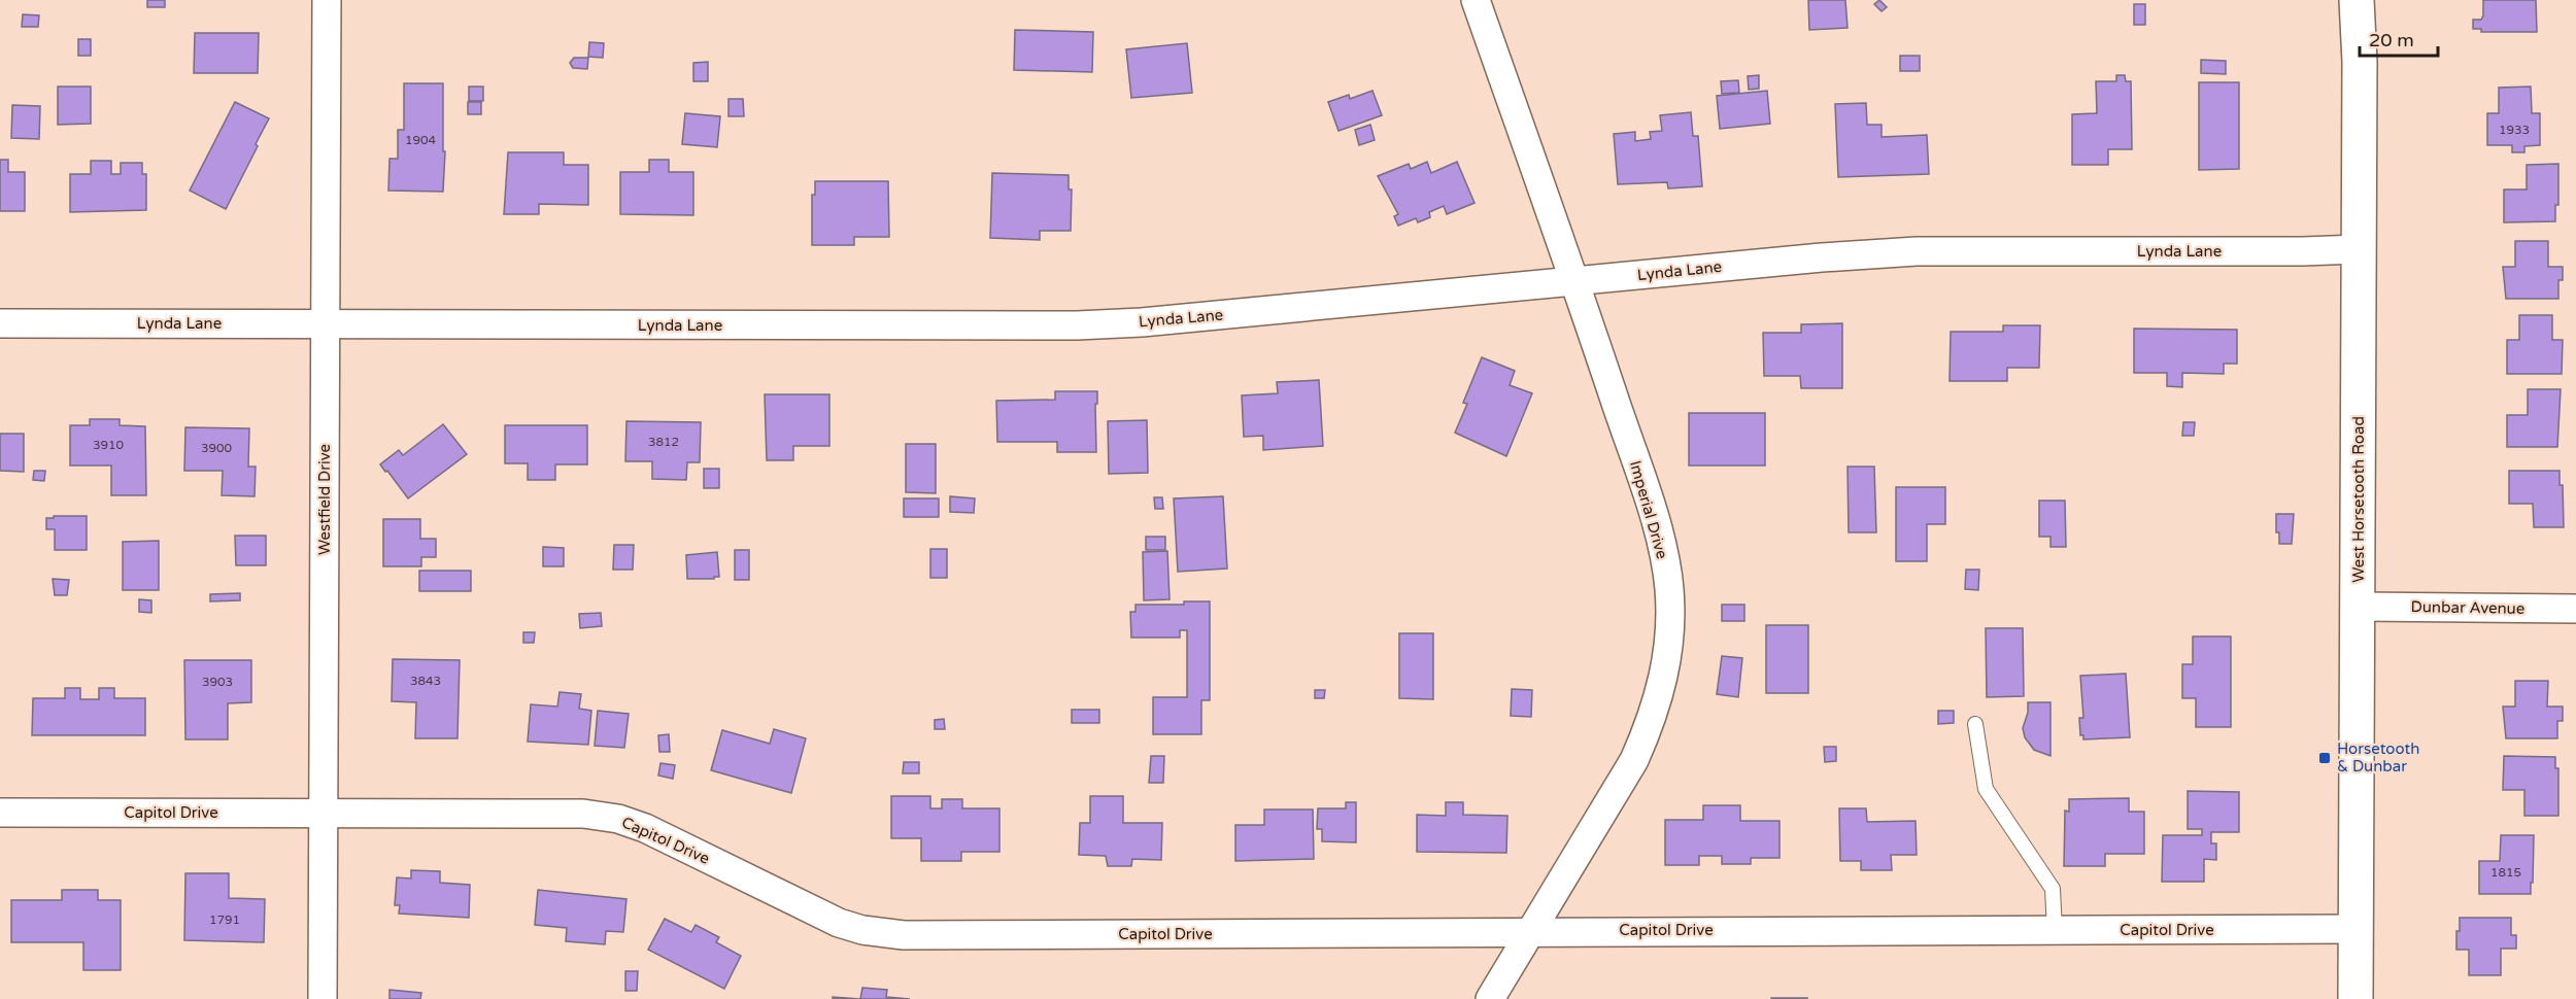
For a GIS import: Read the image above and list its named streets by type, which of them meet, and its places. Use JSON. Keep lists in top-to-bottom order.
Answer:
{
  "streets": {
    "main road": ["West Horsetooth Road"],
    "street": [
      "Lynda Lane",
      "Westfield Drive",
      "Imperial Drive",
      "Dunbar Avenue",
      "Capitol Drive"
    ]
  },
  "crossings": [
    ["Lynda Lane", "Westfield Drive"],
    ["Lynda Lane", "West Horsetooth Road"],
    ["Lynda Lane", "Imperial Drive"],
    ["Westfield Drive", "Capitol Drive"],
    ["West Horsetooth Road", "Dunbar Avenue"],
    ["West Horsetooth Road", "Capitol Drive"],
    ["Imperial Drive", "Capitol Drive"]
  ],
  "places": {
    "transit": ["Horsetooth & Dunbar"]
  },
  "house_numbers": [
    "1933",
    "1904",
    "3812",
    "3910",
    "3900",
    "3843",
    "3903",
    "1815",
    "1791"
  ],
  "scale_bar": "20 m"
}
